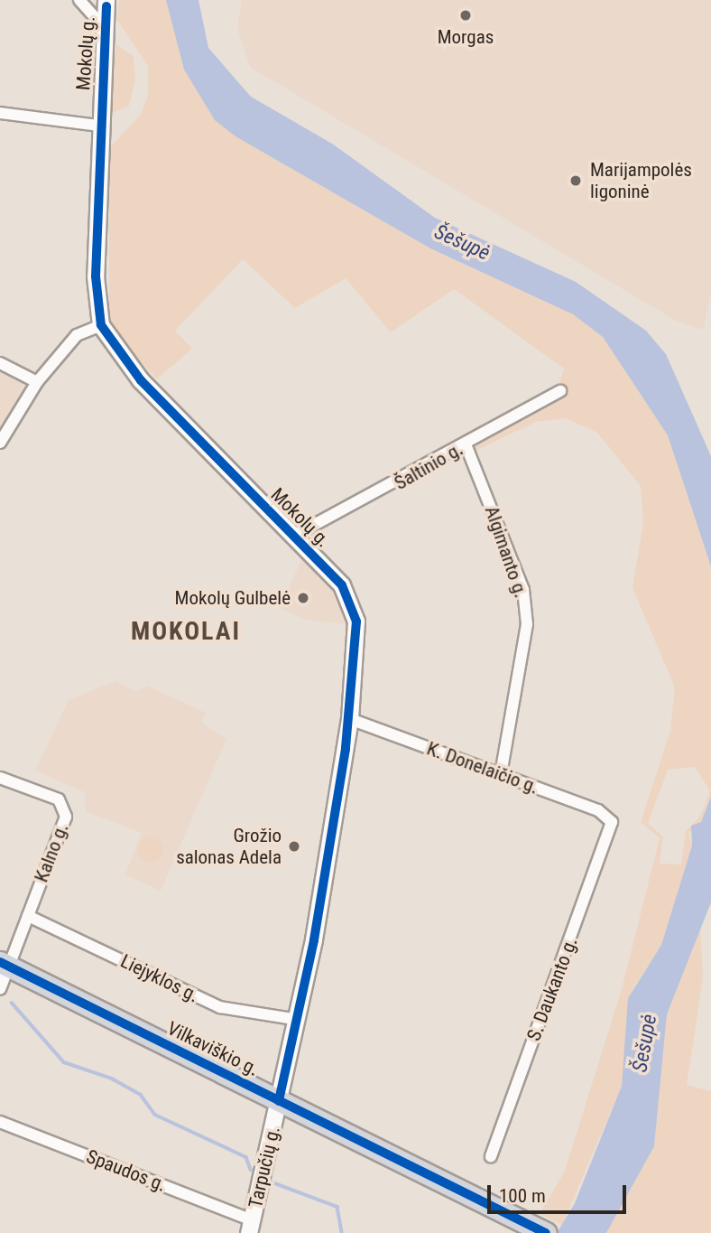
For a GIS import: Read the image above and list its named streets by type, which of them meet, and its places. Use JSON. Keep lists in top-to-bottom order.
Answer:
{
  "streets": {
    "highway": ["Vilkaviškio g."],
    "main road": ["Mokolų g.", "Tarpučių g."],
    "street": [
      "Šaltinio g.",
      "Algimanto g.",
      "K. Donelaičio g.",
      "Kalno g.",
      "Liejyklos g.",
      "S. Daukanto g.",
      "Spaudos g."
    ]
  },
  "crossings": [
    ["Mokolų g.", "Šaltinio g."],
    ["Mokolų g.", "K. Donelaičio g."],
    ["Mokolų g.", "Liejyklos g."],
    ["Mokolų g.", "Vilkaviškio g."],
    ["Mokolų g.", "Tarpučių g."],
    ["Šaltinio g.", "Algimanto g."],
    ["Algimanto g.", "K. Donelaičio g."],
    ["K. Donelaičio g.", "S. Daukanto g."],
    ["Kalno g.", "Liejyklos g."],
    ["Kalno g.", "Vilkaviškio g."],
    ["Vilkaviškio g.", "Tarpučių g."],
    ["Tarpučių g.", "Spaudos g."]
  ],
  "districts": ["MOKOLAI"],
  "water": ["Šešupė"],
  "places": [
    "Morgas",
    "Marijampolės ligoninė",
    "Mokolų Gulbelė",
    "Grožio salonas Adela"
  ],
  "scale_bar": "100 m"
}
